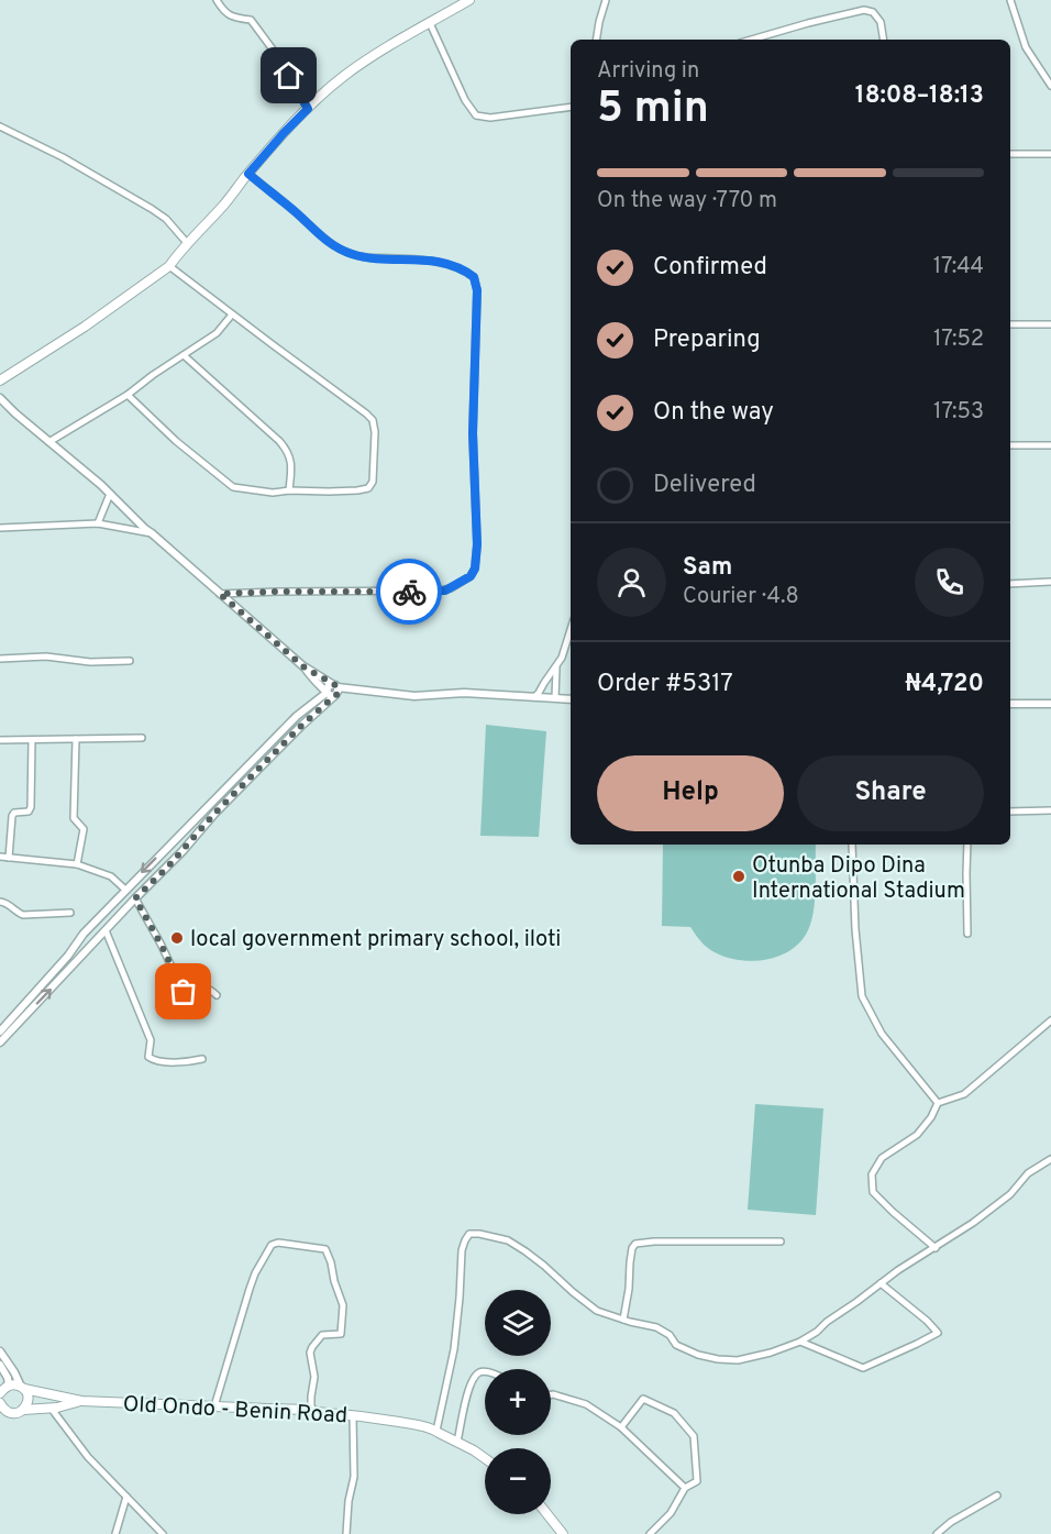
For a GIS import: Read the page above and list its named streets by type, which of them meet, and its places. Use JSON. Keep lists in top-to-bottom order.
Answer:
{
  "streets": {
    "main road": ["Old Ondo - Benin Road"]
  },
  "places": ["Otunba Dipo Dina International Stadium", "local government primary school, iloti"],
  "page": {
    "heading": ["5 min", "Arriving in", "18:08–18:13"],
    "panel": [
      "Sam",
      "Courier · 4.8",
      "Order #5317",
      "₦4,720"
    ],
    "bar": "On the way · 770 m",
    "list": [
      ["Confirmed", "17:44"],
      ["Preparing", "17:52"],
      ["On the way", "17:53"],
      "Delivered"
    ],
    "buttons": ["Help", "Share"],
    "map_buttons": ["+", "−"]
  }
}
